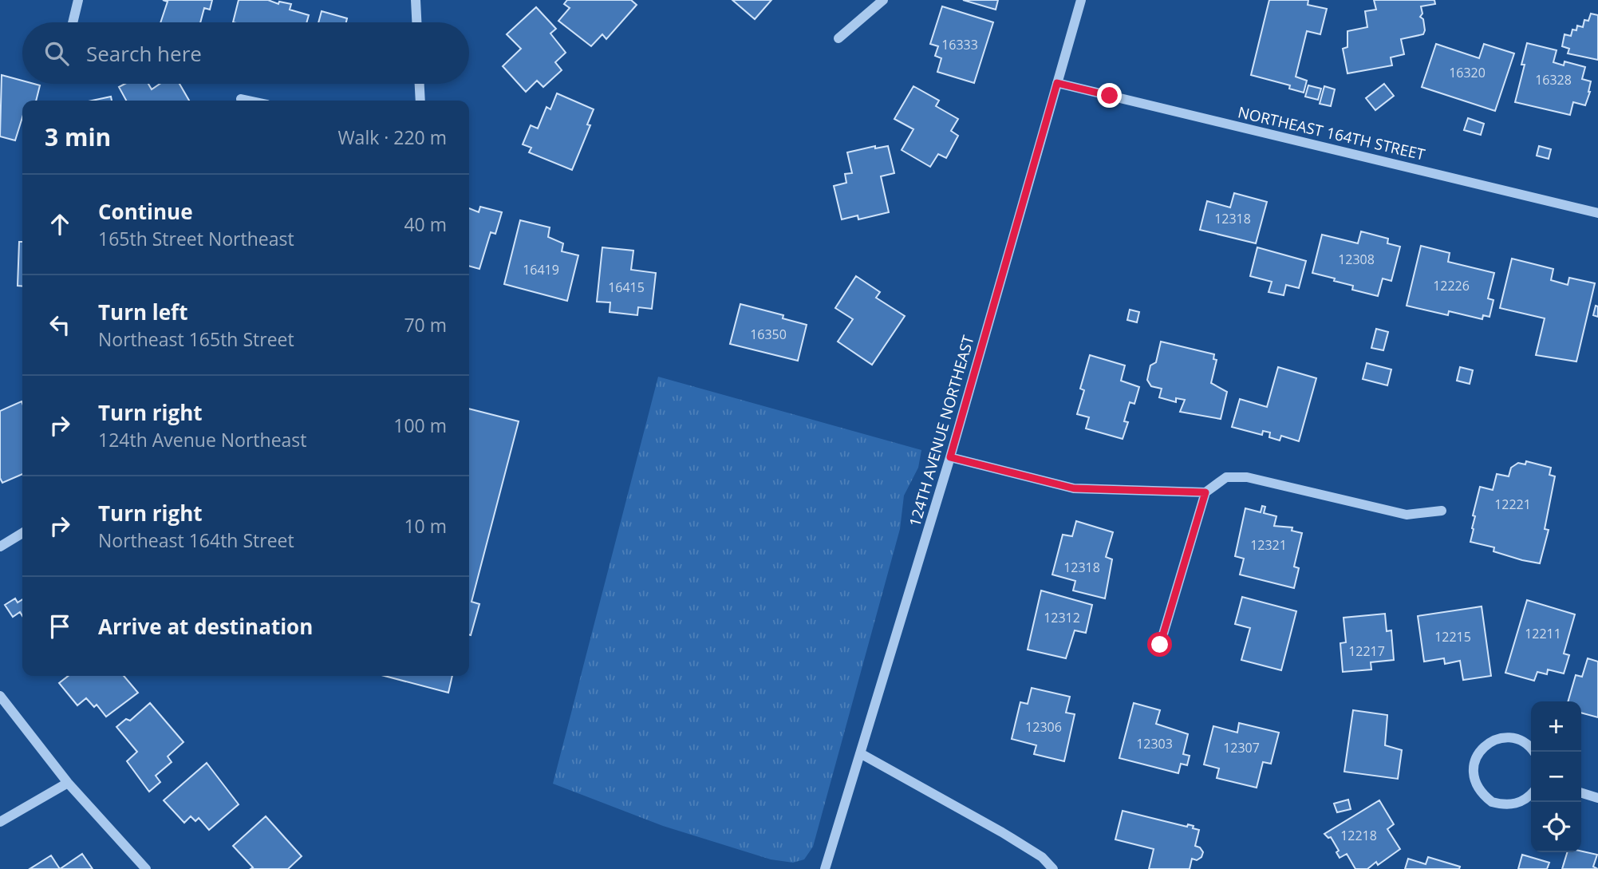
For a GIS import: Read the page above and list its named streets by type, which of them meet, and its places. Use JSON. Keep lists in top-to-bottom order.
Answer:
{
  "streets": {
    "street": ["NORTHEAST 164TH STREET", "124TH AVENUE NORTHEAST"]
  },
  "crossings": [
    ["NORTHEAST 164TH STREET", "124TH AVENUE NORTHEAST"]
  ],
  "house_numbers": [
    "16333",
    "16320",
    "16328",
    "12318",
    "12308",
    "16419",
    "12226",
    "16415",
    "16350",
    "12221",
    "12321",
    "12318",
    "12312",
    "12211",
    "12215",
    "12217",
    "12306",
    "12303",
    "12307",
    "12218"
  ],
  "page": {
    "search": "Search here",
    "heading": ["3 min", "Walk · 220 m"],
    "list": [
      ["Continue", "165th Street Northeast", "40 m"],
      ["Turn left", "Northeast 165th Street", "70 m"],
      ["Turn right", "124th Avenue Northeast", "100 m"],
      ["Turn right", "Northeast 164th Street", "10 m"],
      "Arrive at destination"
    ],
    "map_buttons": ["+", "−"]
  }
}
